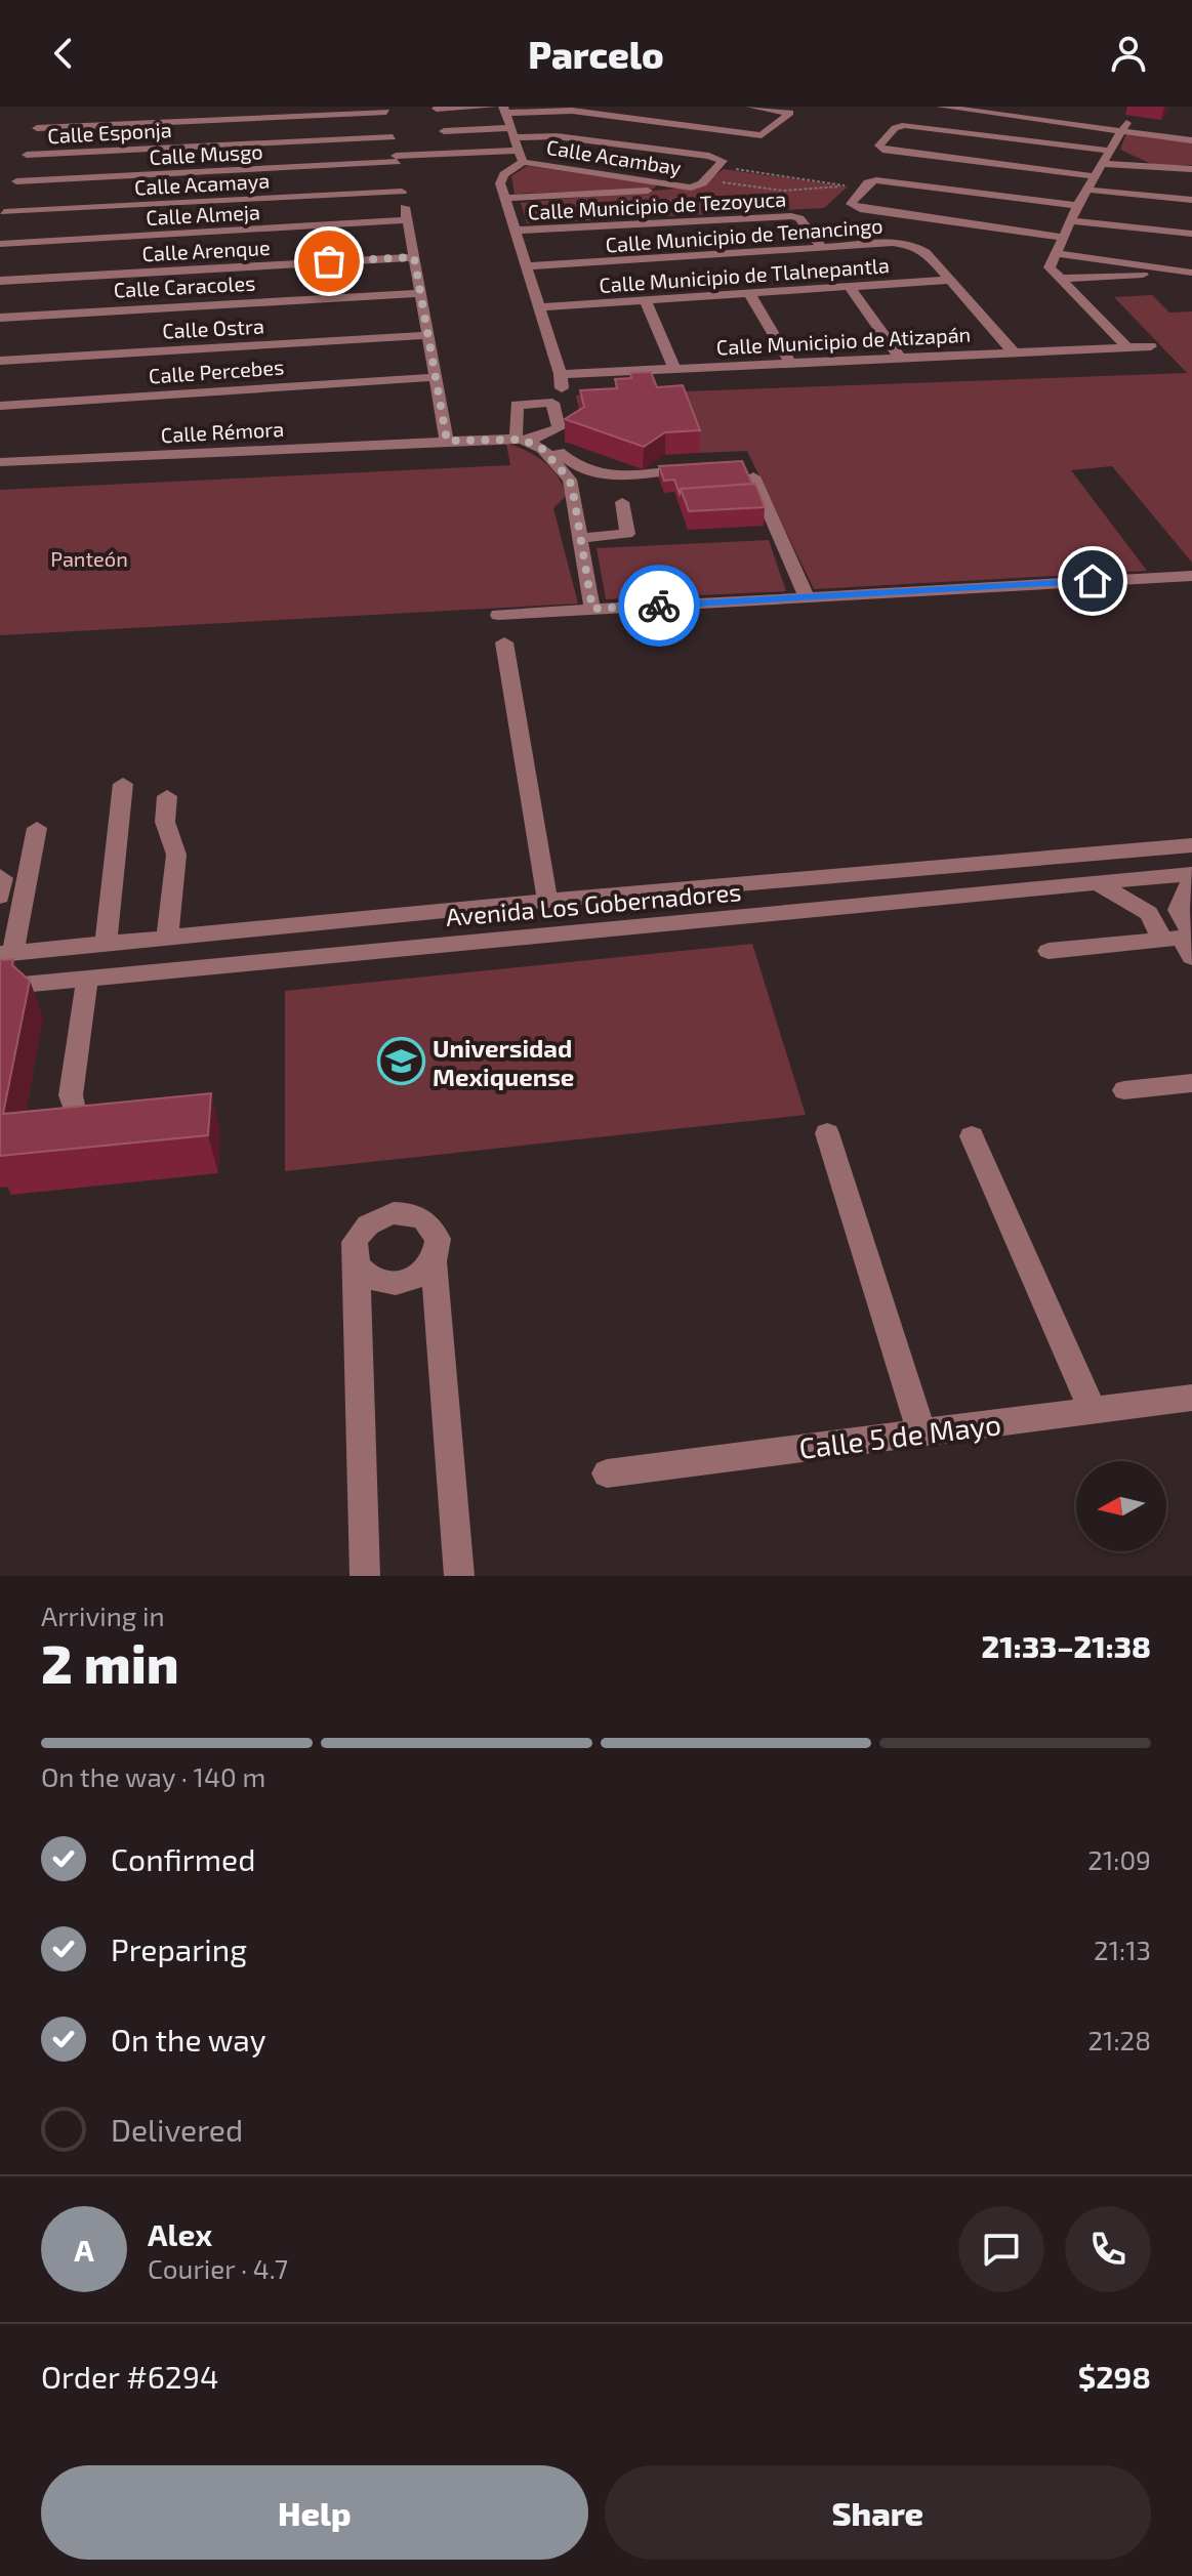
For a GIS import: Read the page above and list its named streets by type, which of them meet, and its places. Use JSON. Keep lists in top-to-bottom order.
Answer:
{
  "streets": {
    "street": [
      "Calle Esponja",
      "Calle Musgo",
      "Calle Acambay",
      "Calle Acamaya",
      "Calle Municipio de Tezoyuca",
      "Calle Almeja",
      "Calle Municipio de Tenancingo",
      "Calle Arenque",
      "Calle Municipio de Tlalnepantla",
      "Calle Caracoles",
      "Calle Ostra",
      "Calle Municipio de Atizapán",
      "Calle Percebes",
      "Calle Rémora",
      "Avenida Los Gobernadores",
      "Calle 5 de Mayo"
    ]
  },
  "crossings": [
    ["Calle Musgo", "Calle Acambay"],
    ["Calle Musgo", "Calle Acamaya"],
    ["Calle Municipio de Tezoyuca", "Calle Municipio de Tenancingo"],
    ["Calle Almeja", "Calle Arenque"],
    ["Calle Municipio de Tenancingo", "Calle Municipio de Tlalnepantla"],
    ["Calle Municipio de Tenancingo", "Calle Municipio de Atizapán"],
    ["Calle Municipio de Tlalnepantla", "Calle Municipio de Atizapán"]
  ],
  "parks": ["Panteón"],
  "places": {
    "school or university": ["Universidad Mexiquense"]
  },
  "north": "left",
  "page": {
    "header": "Parcelo",
    "heading": ["2 min", "Arriving in", "21:33–21:38"],
    "panel": [
      "Alex",
      "Courier · 4.7",
      "Order #6294",
      "$298"
    ],
    "bar": "On the way · 140 m",
    "list": [
      ["Confirmed", "21:09"],
      ["Preparing", "21:13"],
      ["On the way", "21:28"],
      "Delivered"
    ],
    "round": "A",
    "buttons": ["Help", "Share"]
  }
}
